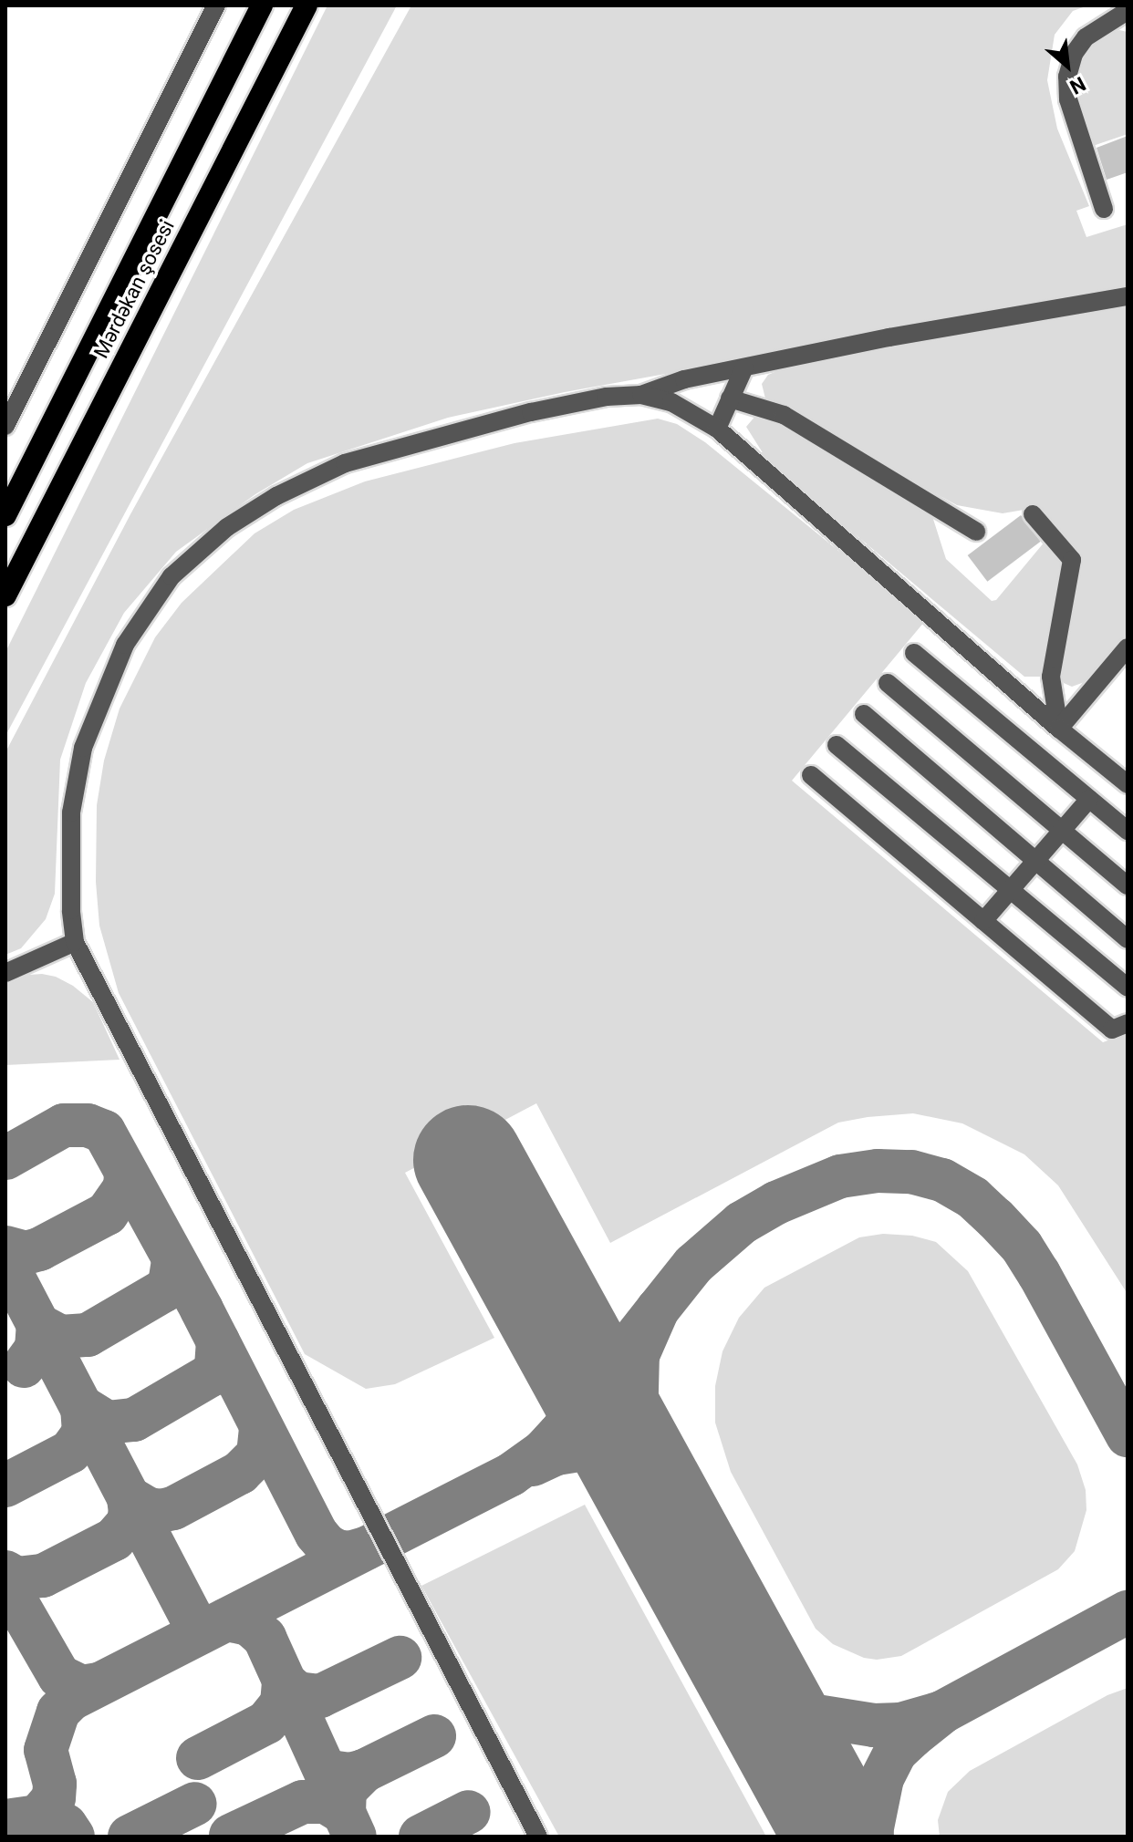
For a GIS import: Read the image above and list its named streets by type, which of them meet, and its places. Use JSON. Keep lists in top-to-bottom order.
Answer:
{
  "streets": {
    "highway": ["Mərdəkan şosesi"]
  },
  "north": "bottom right"
}
